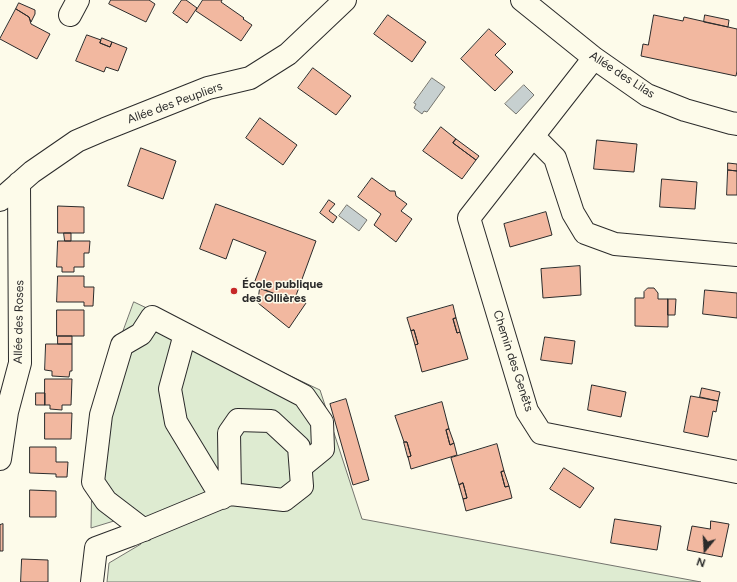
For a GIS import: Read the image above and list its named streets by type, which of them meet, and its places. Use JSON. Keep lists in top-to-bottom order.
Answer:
{
  "streets": {
    "street": [
      "Allée des Lilas",
      "Allée des Peupliers",
      "Allée des Roses",
      "Chemin des Genêts"
    ]
  },
  "crossings": [
    ["Allée des Lilas", "Chemin des Genêts"],
    ["Allée des Peupliers", "Allée des Roses"]
  ],
  "places": ["École publique des Ollières"],
  "north": "bottom"
}
